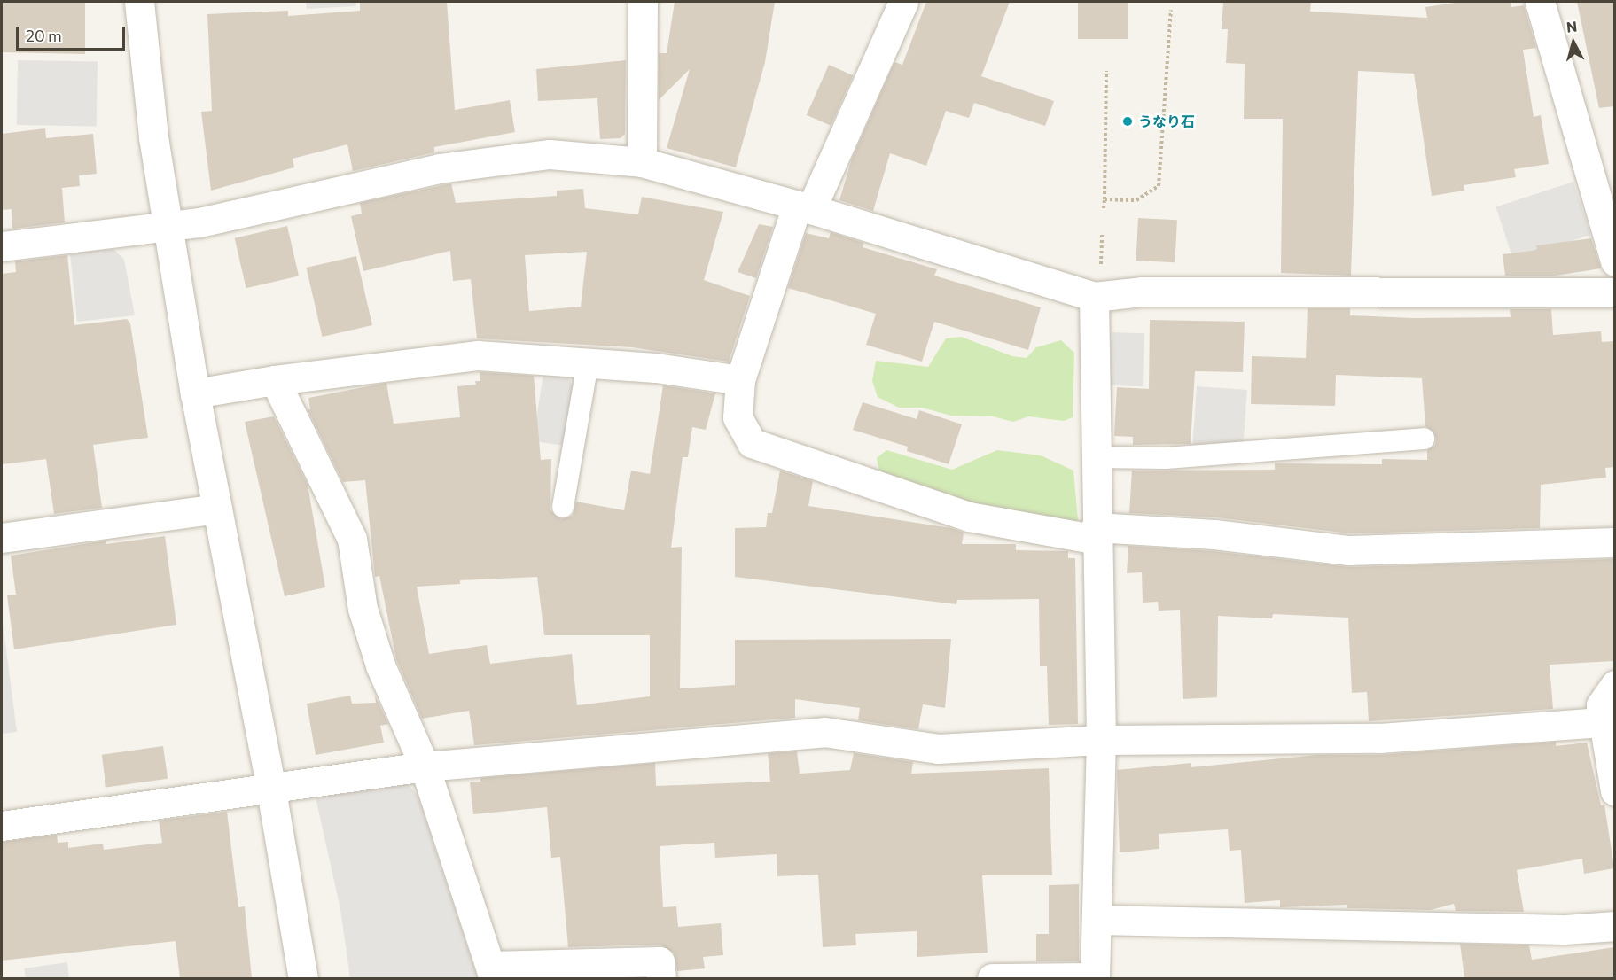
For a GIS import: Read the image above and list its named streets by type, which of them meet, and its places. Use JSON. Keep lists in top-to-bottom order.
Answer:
{
  "places": ["うなり石"],
  "scale_bar": "20 m",
  "north": "top"
}
